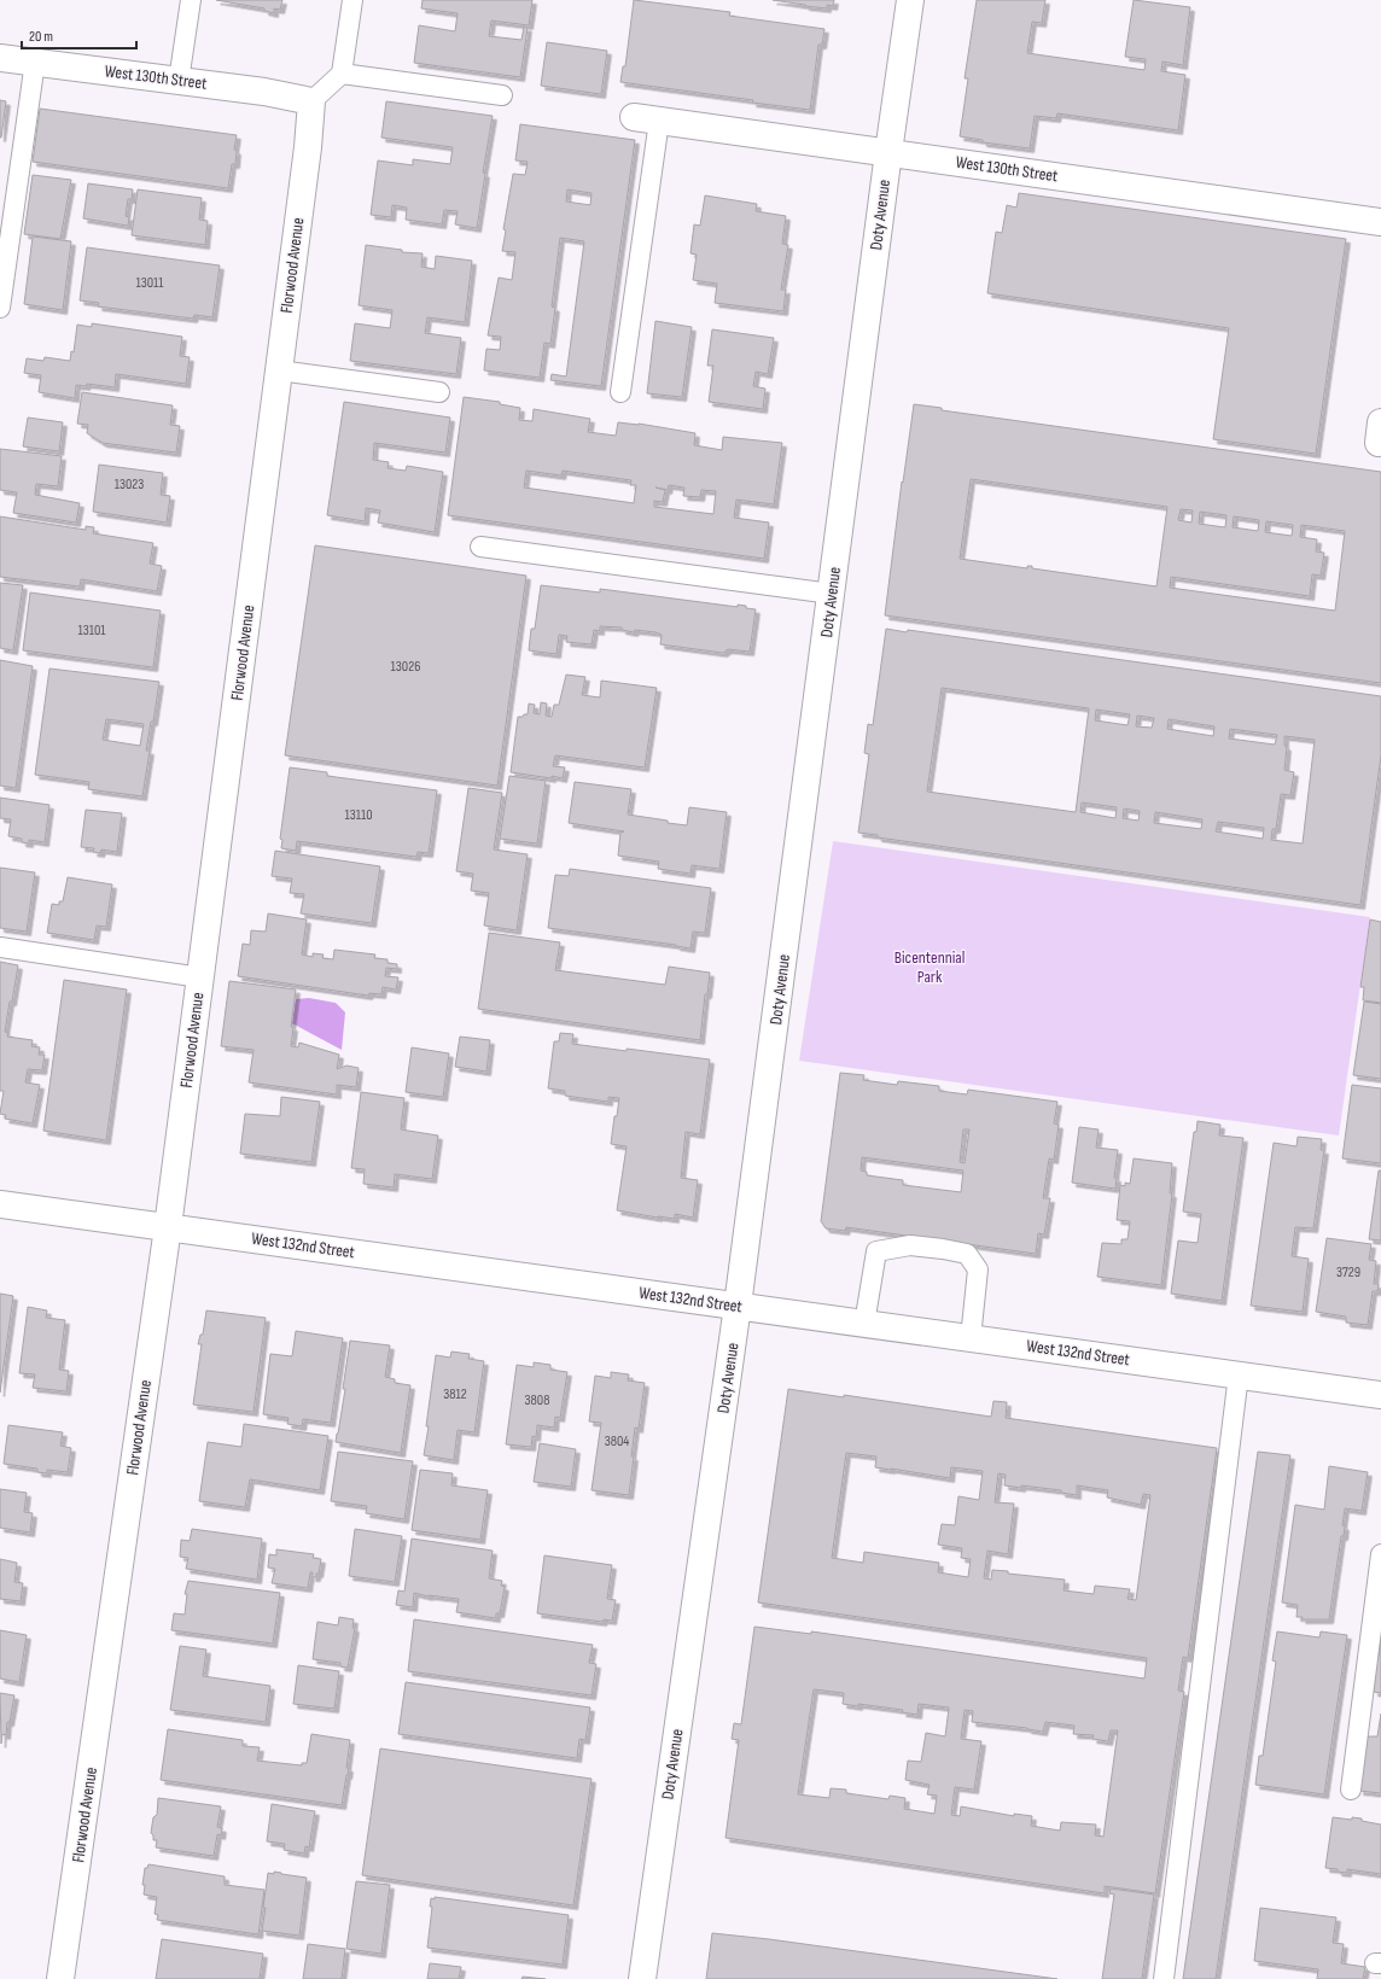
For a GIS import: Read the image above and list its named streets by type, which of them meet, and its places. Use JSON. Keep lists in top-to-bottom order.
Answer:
{
  "streets": {
    "street": [
      "West 130th Street",
      "Doty Avenue",
      "Florwood Avenue",
      "West 132nd Street"
    ]
  },
  "crossings": [
    ["West 130th Street", "Doty Avenue"],
    ["West 130th Street", "Florwood Avenue"],
    ["Doty Avenue", "West 132nd Street"],
    ["Florwood Avenue", "West 132nd Street"]
  ],
  "parks": ["Bicentennial Park"],
  "house_numbers": [
    "13011",
    "13023",
    "13101",
    "13026",
    "13110",
    "3729",
    "3812",
    "3808",
    "3804"
  ],
  "scale_bar": "20 m"
}
